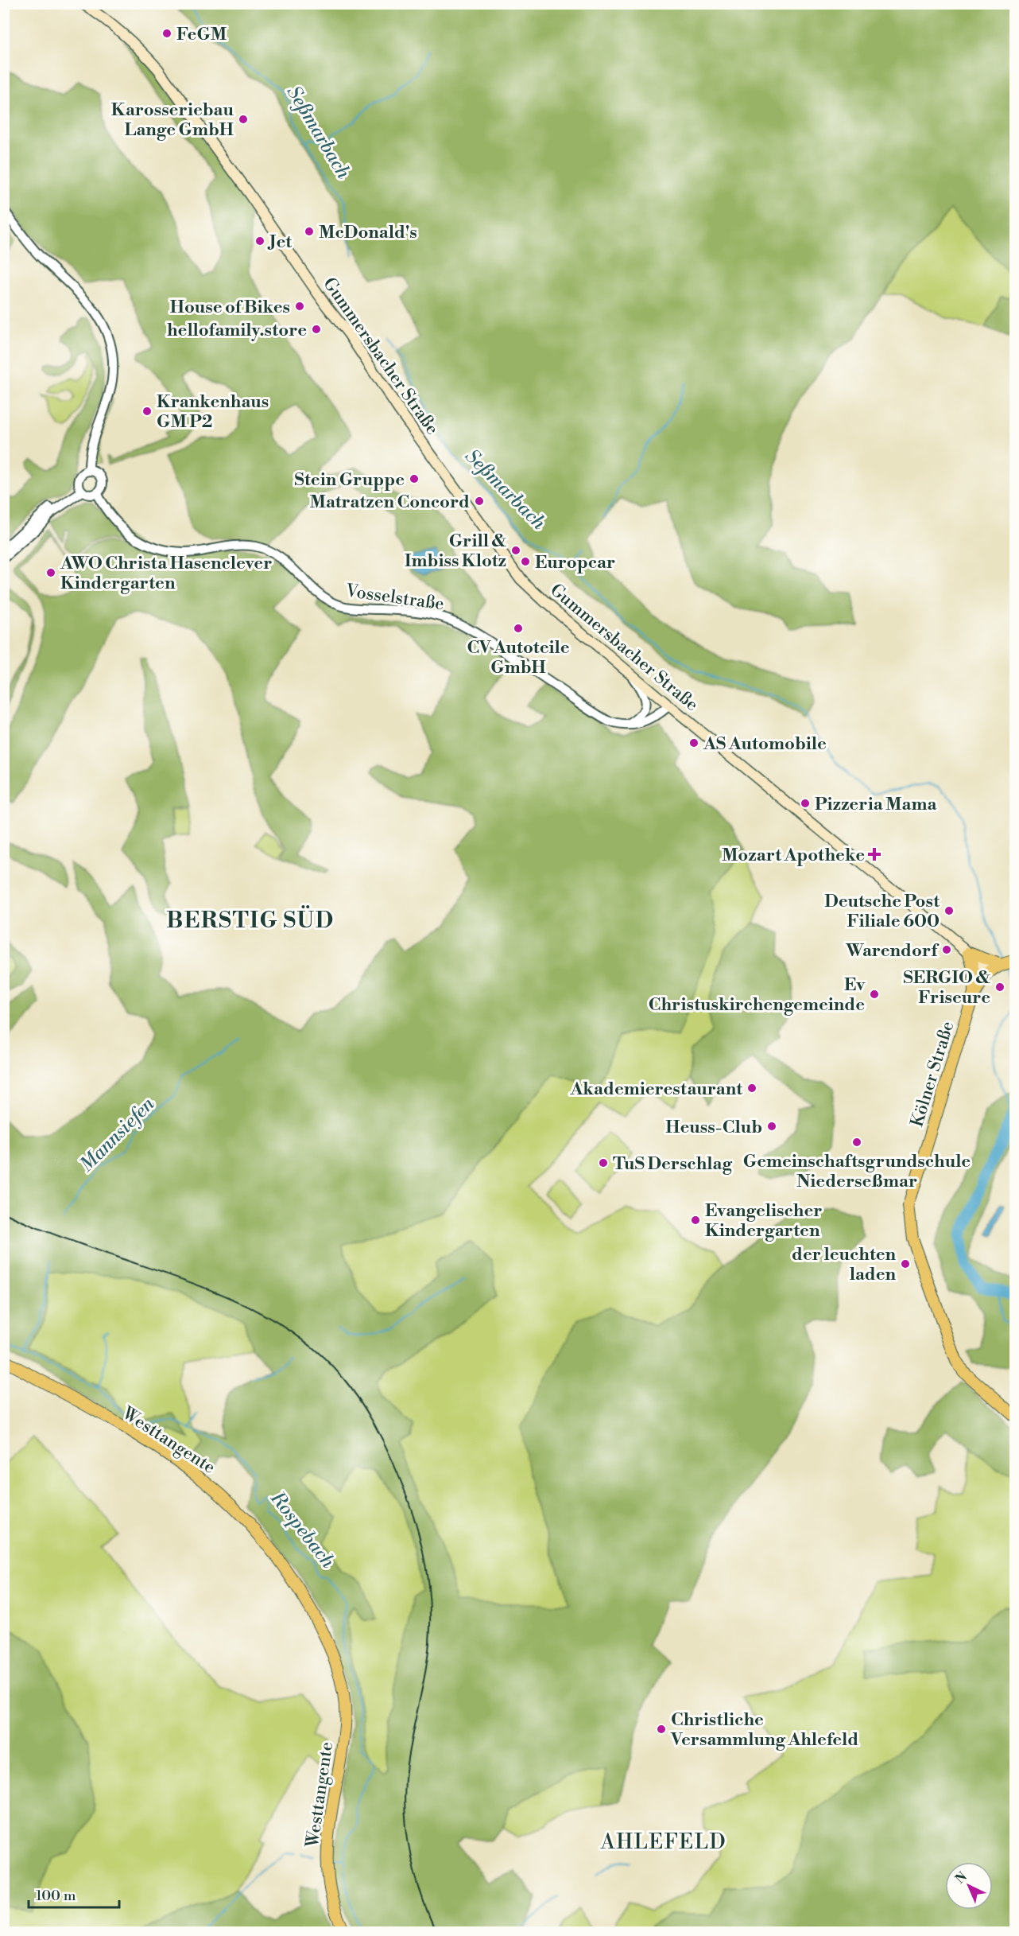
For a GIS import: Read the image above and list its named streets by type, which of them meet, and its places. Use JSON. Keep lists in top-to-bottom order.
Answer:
{
  "streets": {
    "main road": ["Gummersbacher Straße", "Kölner Straße", "Westtangente"],
    "street": ["Vosselstraße"]
  },
  "crossings": [
    ["Gummersbacher Straße", "Kölner Straße"]
  ],
  "districts": ["BERSTIG SÜD", "AHLEFELD"],
  "water": ["Seßmarbach", "Mannsiefen", "Rospebach"],
  "places": {
    "other": [
      "FeGM",
      "Karosseriebau Lange GmbH",
      "McDonald's",
      "Jet",
      "House of Bikes",
      "hellofamily.store",
      "Krankenhaus GM P2",
      "Stein Gruppe",
      "Matratzen Concord",
      "Grill & Imbiss Klotz",
      "Europcar",
      "AWO Christa Hasenclever Kindergarten",
      "CV Autoteile GmbH",
      "AS Automobile",
      "Pizzeria Mama",
      "Deutsche Post Filiale 600",
      "Warendorf",
      "SERGIO & Friseure",
      "Ev Christuskirchengemeinde",
      "Akademierestaurant",
      "Heuss-Club",
      "Gemeinschaftsgrundschule Niederseßmar",
      "TuS Derschlag",
      "Evangelischer Kindergarten",
      "der leuchten laden",
      "Christliche Versammlung Ahlefeld"
    ],
    "health": ["Mozart Apotheke"]
  },
  "scale_bar": "100 m",
  "north": "top left"
}
